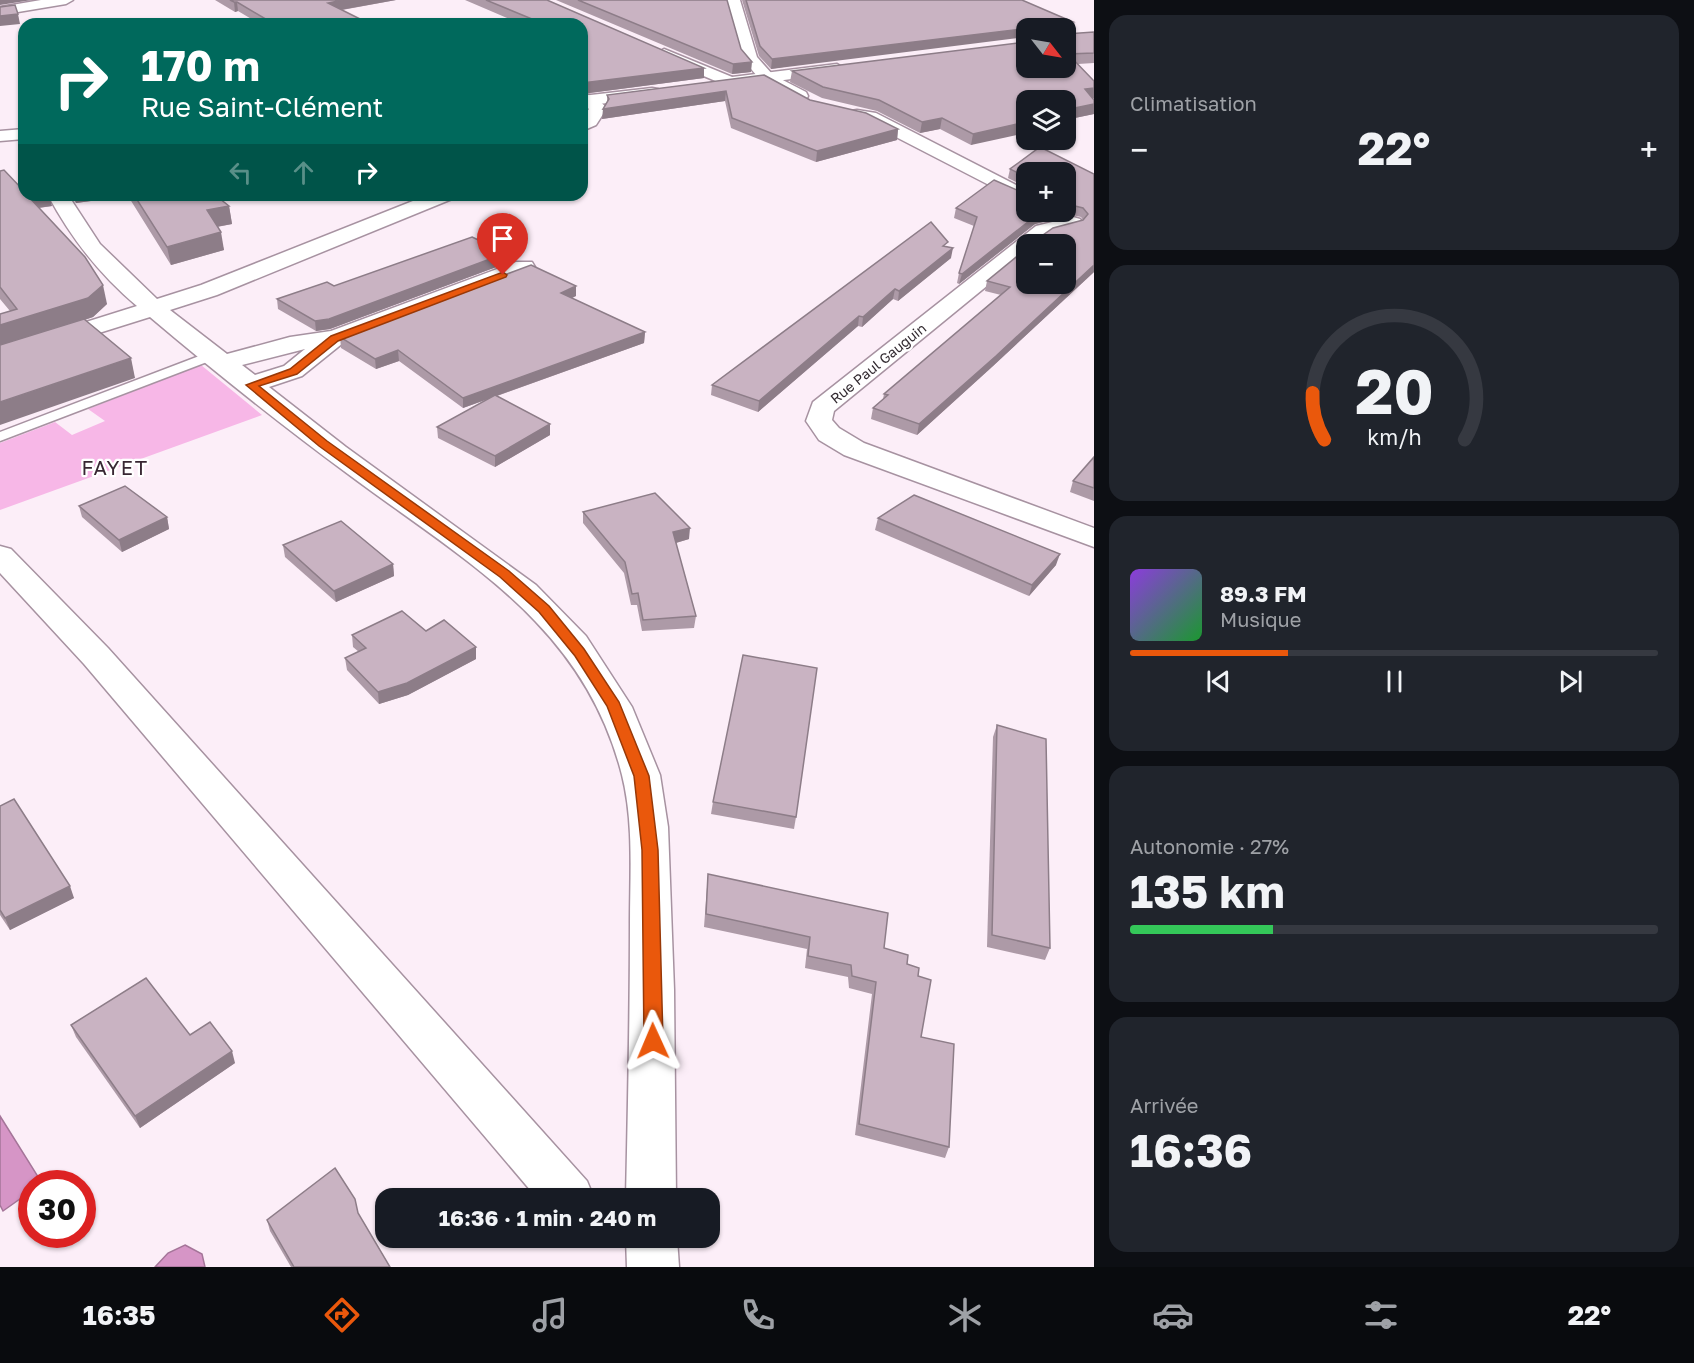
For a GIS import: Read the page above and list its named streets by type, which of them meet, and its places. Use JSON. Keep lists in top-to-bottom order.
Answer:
{
  "streets": {
    "street": ["Rue Paul Gauguin"]
  },
  "districts": ["FAYET"],
  "north": "bottom right",
  "page": {
    "tile": [
      "Climatisation",
      ["Autonomie · 27%", "135 km"],
      ["Arrivée", "16:36"]
    ],
    "map_buttons": ["+", "−"],
    "turn": ["170 m", "Rue Saint-Clément"],
    "heat": ["−", "22°", "+"],
    "song": ["89.3 FM", "Musique"],
    "limit": "30",
    "trip": "16:36 · 1 min · 240 m",
    "tabs": ["16:35", "22°"],
    "gauge": ["20", "km/h"]
  }
}
